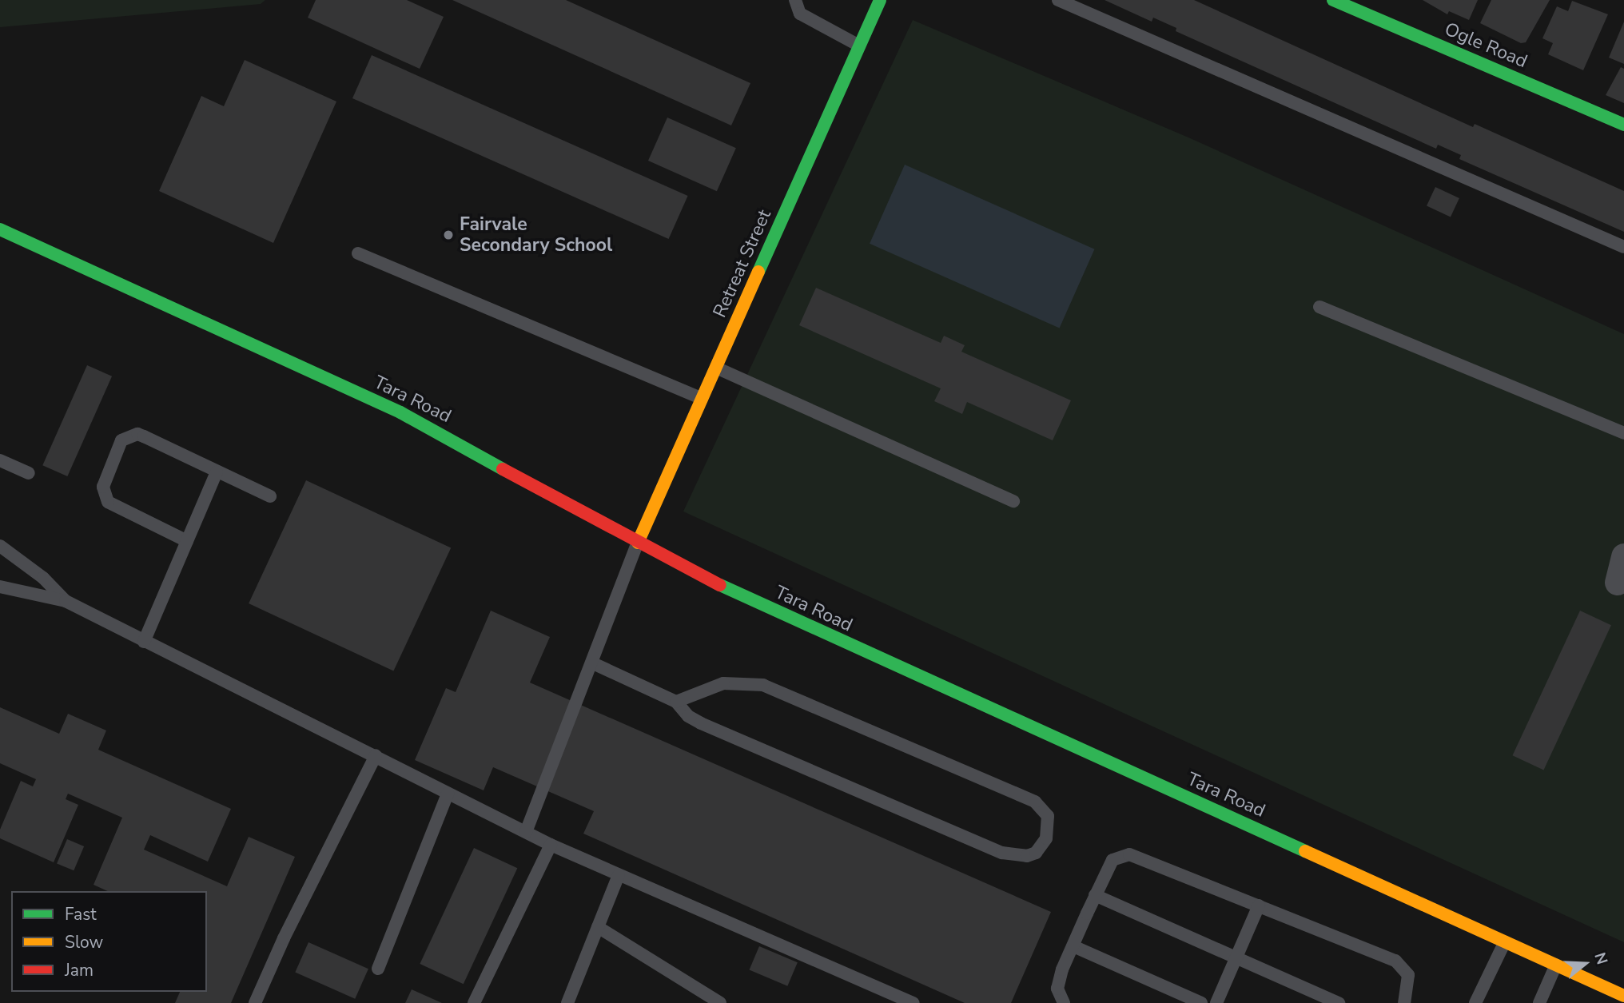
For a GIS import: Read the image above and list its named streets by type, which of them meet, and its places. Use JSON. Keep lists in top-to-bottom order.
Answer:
{
  "streets": {
    "street": ["Ogle Road", "Retreat Street", "Tara Road"]
  },
  "crossings": [
    ["Retreat Street", "Tara Road"]
  ],
  "places": ["Fairvale Secondary School"],
  "legend": ["Fast", "Slow", "Jam"],
  "north": "right"
}
